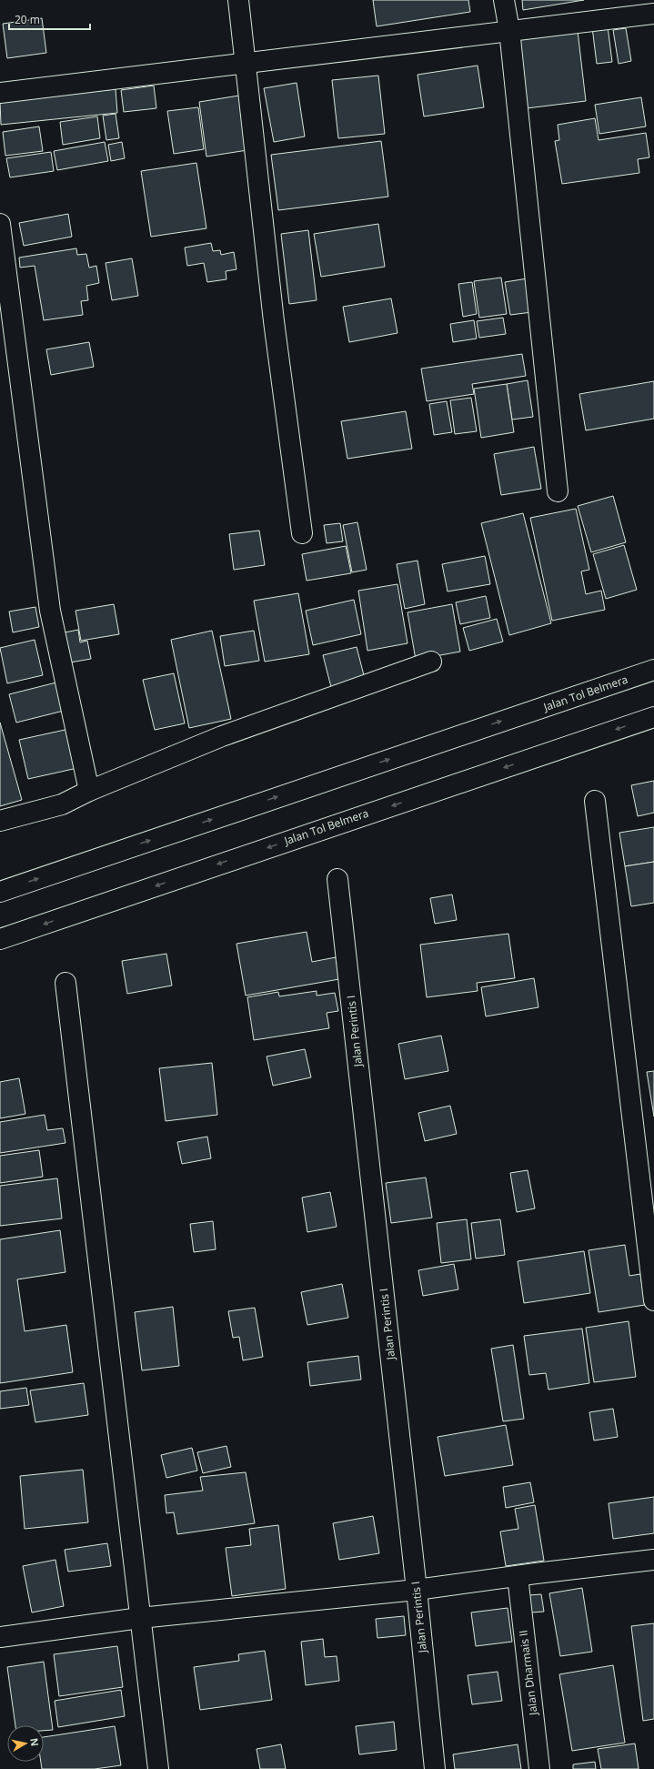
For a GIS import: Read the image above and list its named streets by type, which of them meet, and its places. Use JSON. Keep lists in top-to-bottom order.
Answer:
{
  "streets": {
    "main road": ["Jalan Tol Belmera", "Jalan Perintis I", "Jalan Dharmais II"]
  },
  "scale_bar": "20 m",
  "north": "right"
}
